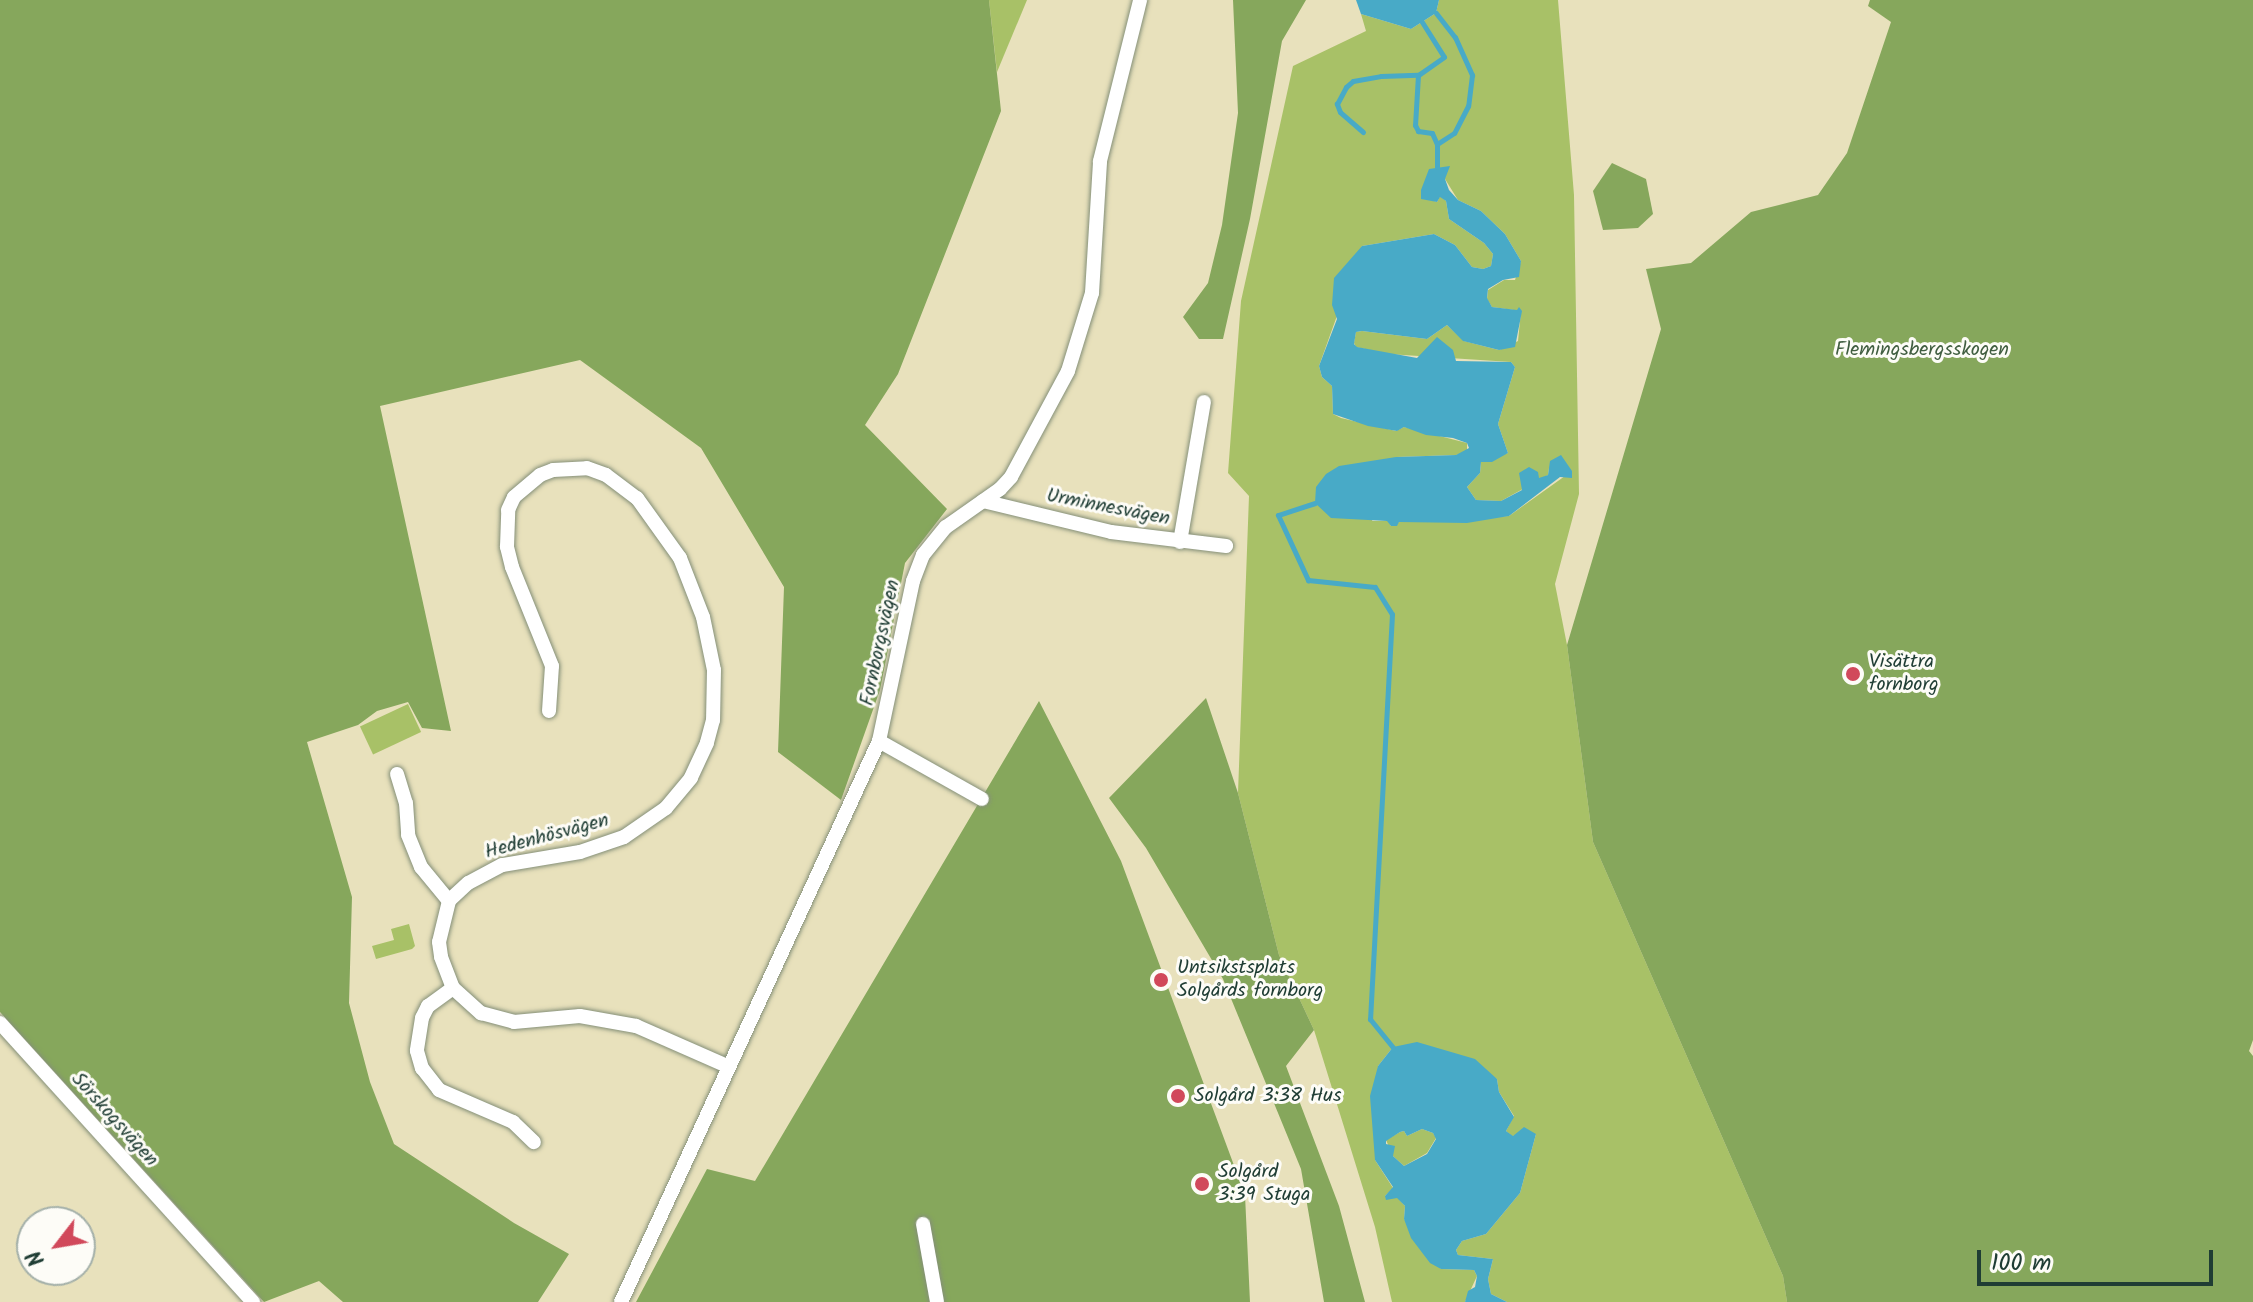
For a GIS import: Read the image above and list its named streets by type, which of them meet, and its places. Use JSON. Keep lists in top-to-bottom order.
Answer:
{
  "streets": {
    "street": [
      "Urminnesvägen",
      "Fornborgsvägen",
      "Hedenhösvägen",
      "Sörskogsvägen"
    ]
  },
  "crossings": [
    ["Urminnesvägen", "Fornborgsvägen"]
  ],
  "parks": ["Flemingsbergsskogen"],
  "places": [
    "Visättra fornborg",
    "Untsikstsplats Solgårds fornborg",
    "Solgård 3:38 Hus",
    "Solgård 3:39 Stuga"
  ],
  "scale_bar": "100 m",
  "north": "bottom left"
}
